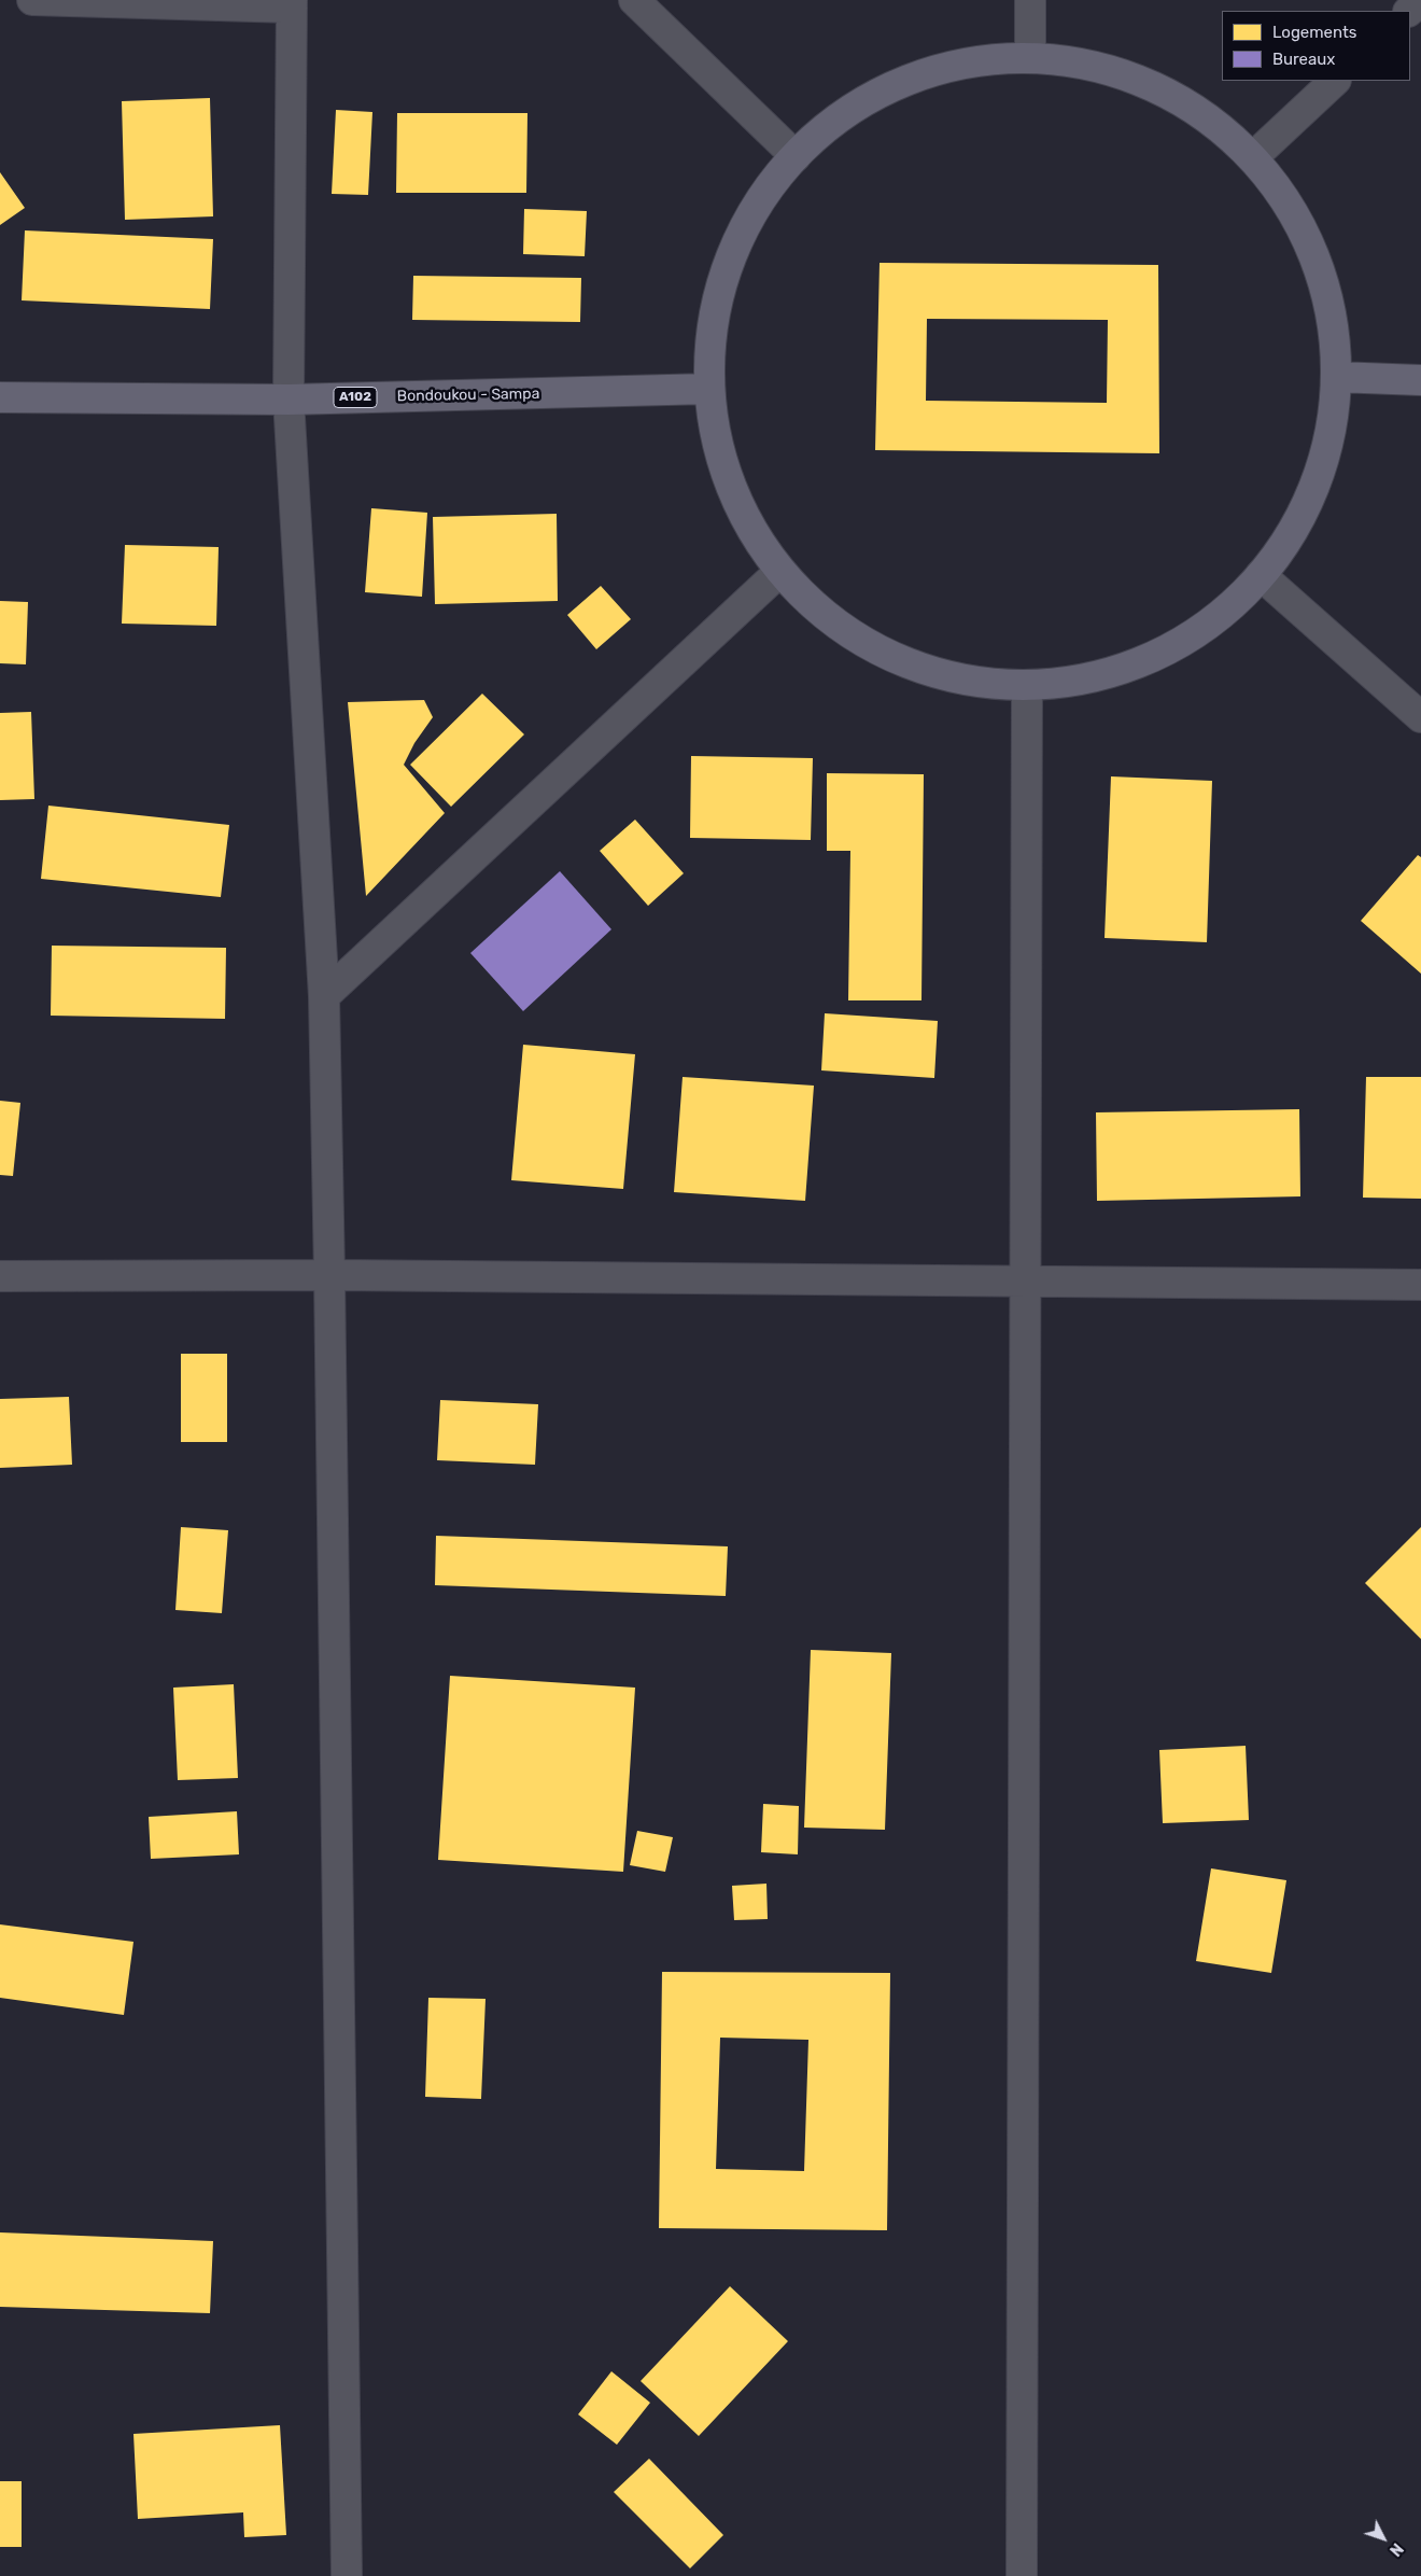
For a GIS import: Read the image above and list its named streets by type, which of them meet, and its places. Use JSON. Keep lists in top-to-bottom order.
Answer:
{
  "streets": {
    "main road": ["Bondoukou - Sampa", "A102"]
  },
  "legend": ["Logements", "Bureaux"],
  "north": "bottom right"
}
